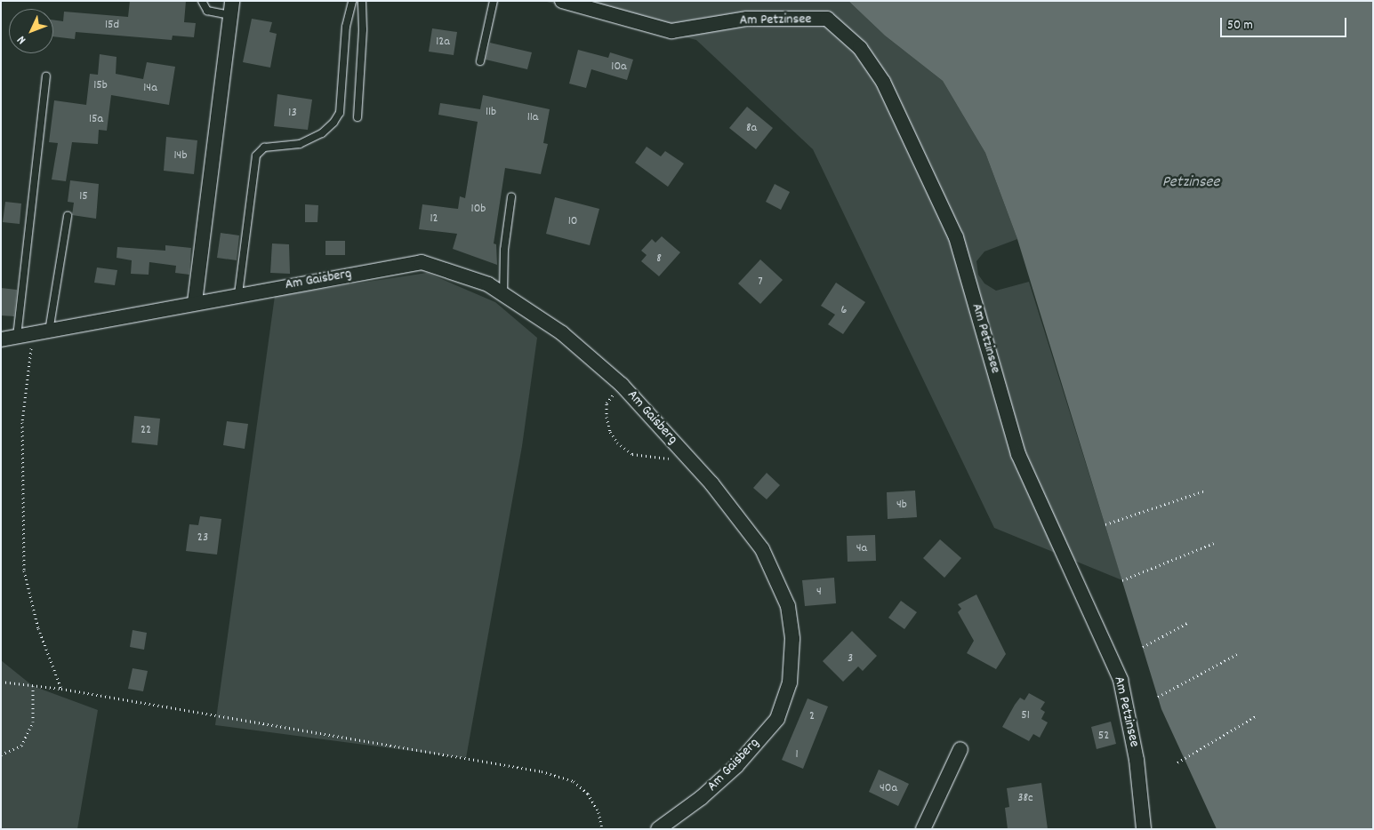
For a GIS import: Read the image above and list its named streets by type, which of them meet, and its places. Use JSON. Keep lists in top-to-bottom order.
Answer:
{
  "streets": {
    "street": ["Am Petzinsee", "Am Gaisberg"]
  },
  "water": ["Petzinsee"],
  "house_numbers": [
    "15d",
    "12a",
    "10a",
    "15b",
    "14a",
    "11b",
    "13",
    "11a",
    "15a",
    "8a",
    "14b",
    "15",
    "10b",
    "12",
    "10",
    "8",
    "7",
    "6",
    "22",
    "4b",
    "23",
    "4a",
    "4",
    "3",
    "51",
    "2",
    "52",
    "1",
    "40a",
    "38c"
  ],
  "scale_bar": "50 m",
  "north": "bottom left"
}
